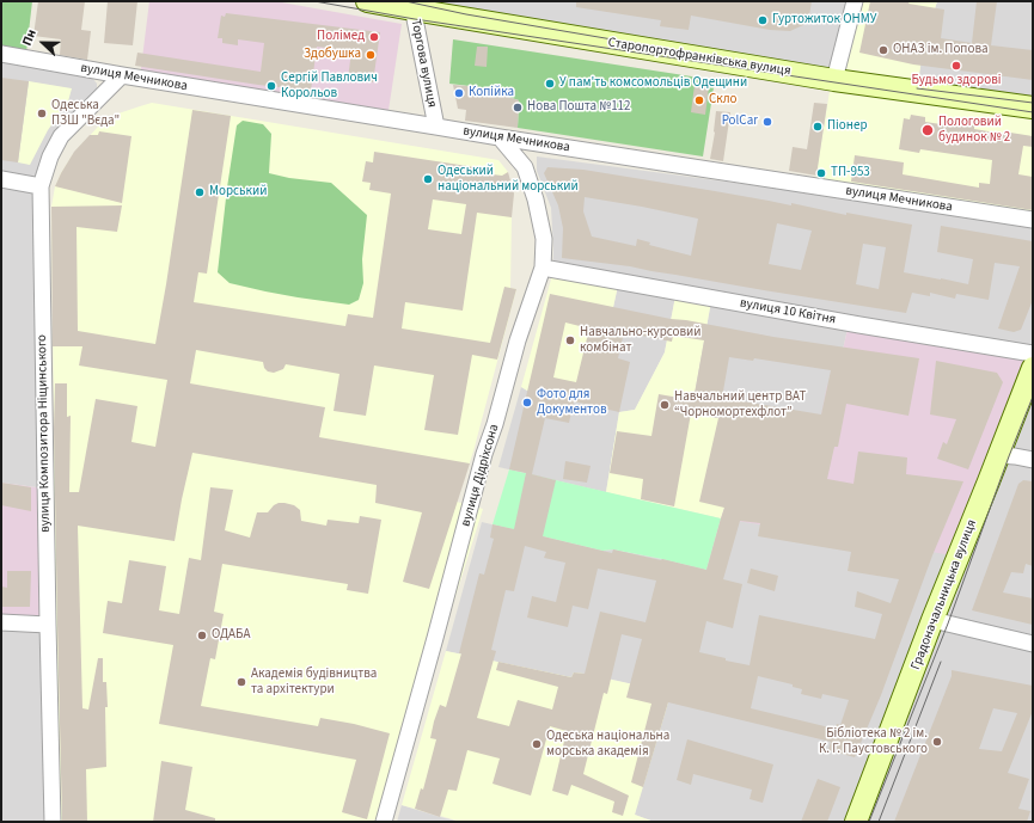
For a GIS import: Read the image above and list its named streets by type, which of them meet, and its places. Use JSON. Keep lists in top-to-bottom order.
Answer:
{
  "streets": {
    "main road": ["Старопортофранківська вулиця", "Градоначальницька вулиця"],
    "street": [
      "Торгова вулиця",
      "вулиця Мечникова",
      "вулиця 10 Квітня",
      "вулиця Композитора Ніщинського",
      "вулиця Дідріхсона"
    ]
  },
  "crossings": [
    ["Старопортофранківська вулиця", "Торгова вулиця"],
    ["Торгова вулиця", "вулиця Мечникова"],
    ["вулиця Мечникова", "вулиця Композитора Ніщинського"],
    ["вулиця Мечникова", "вулиця Дідріхсона"],
    ["вулиця 10 Квітня", "вулиця Дідріхсона"]
  ],
  "places": [
    "Гуртожиток ОНМУ",
    "Полімед",
    "ОНАЗ ім. Попова",
    "Здобушка",
    "Будьмо здорові",
    "У пам'ть комсомольців Одещини",
    "Сергій Павлович Корольов",
    "Копiйка",
    "Скло",
    "Нова Пошта №112",
    "Одеська ПЗШ \"Вєда\"",
    "PolCar",
    "Піонер",
    "Пологовий будинок № 2",
    "ТП-953",
    "Одеський національний морський",
    "Морський",
    "Навчально-курсовий комбінат",
    "Фото для Документов",
    "Навчальний центр ВАТ “Чорномортехфлот”",
    "ОДАБА",
    "Академія будівництва та архітектури",
    "Бібліотека № 2 ім. К. Г. Паустовського",
    "Одеська національна морська академія"
  ],
  "north": "left"
}
